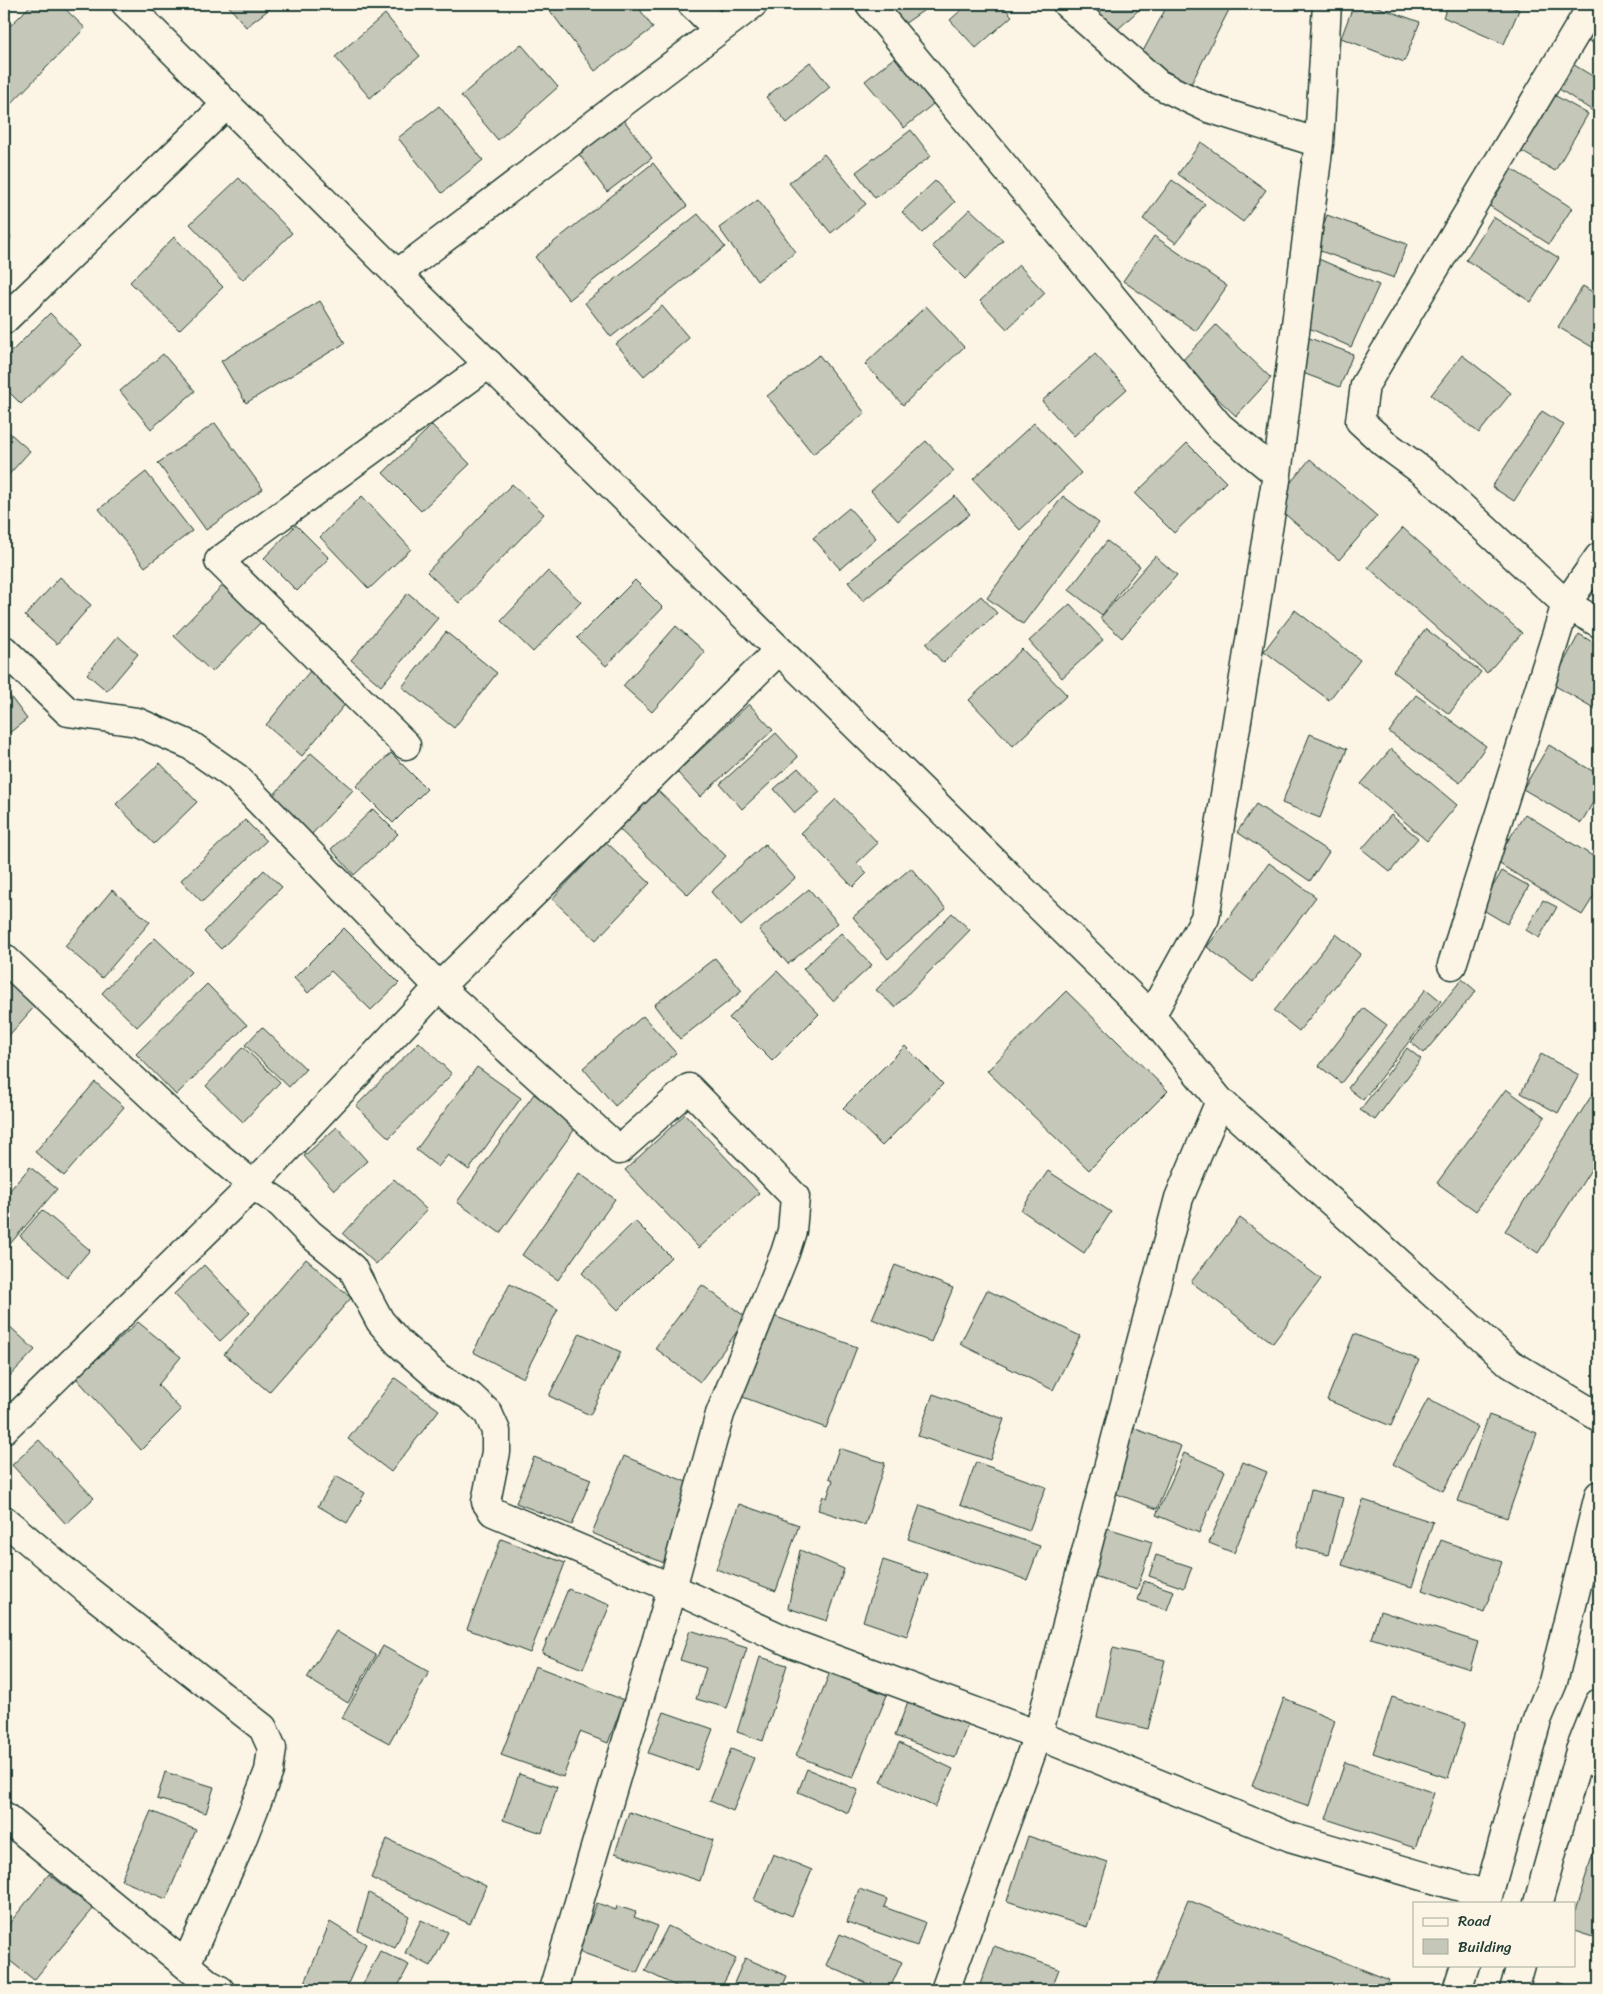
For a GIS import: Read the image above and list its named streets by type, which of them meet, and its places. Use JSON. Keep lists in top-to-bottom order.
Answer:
{
  "legend": ["Road", "Building"]
}
